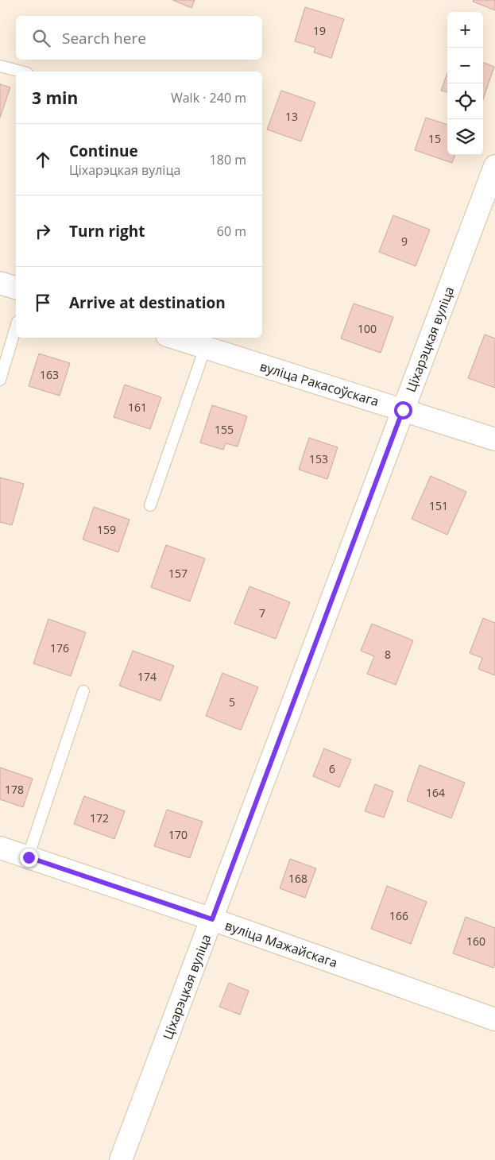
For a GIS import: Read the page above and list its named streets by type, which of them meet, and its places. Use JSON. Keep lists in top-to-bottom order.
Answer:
{
  "streets": {
    "street": ["Ціхарэцкая вуліца", "вуліца Ракасоўскага", "вуліца Мажайскага"]
  },
  "crossings": [
    ["Ціхарэцкая вуліца", "вуліца Ракасоўскага"],
    ["Ціхарэцкая вуліца", "вуліца Мажайскага"]
  ],
  "house_numbers": [
    "19",
    "13",
    "15",
    "9",
    "100",
    "163",
    "161",
    "155",
    "153",
    "151",
    "159",
    "157",
    "7",
    "176",
    "8",
    "174",
    "5",
    "6",
    "178",
    "164",
    "172",
    "170",
    "168",
    "166",
    "160"
  ],
  "page": {
    "map_buttons": ["+", "−"],
    "search": "Search here",
    "heading": ["3 min", "Walk · 240 m"],
    "list": [
      ["Continue", "Ціхарэцкая вуліца", "180 m"],
      ["Turn right", "60 m"],
      "Arrive at destination"
    ]
  }
}
